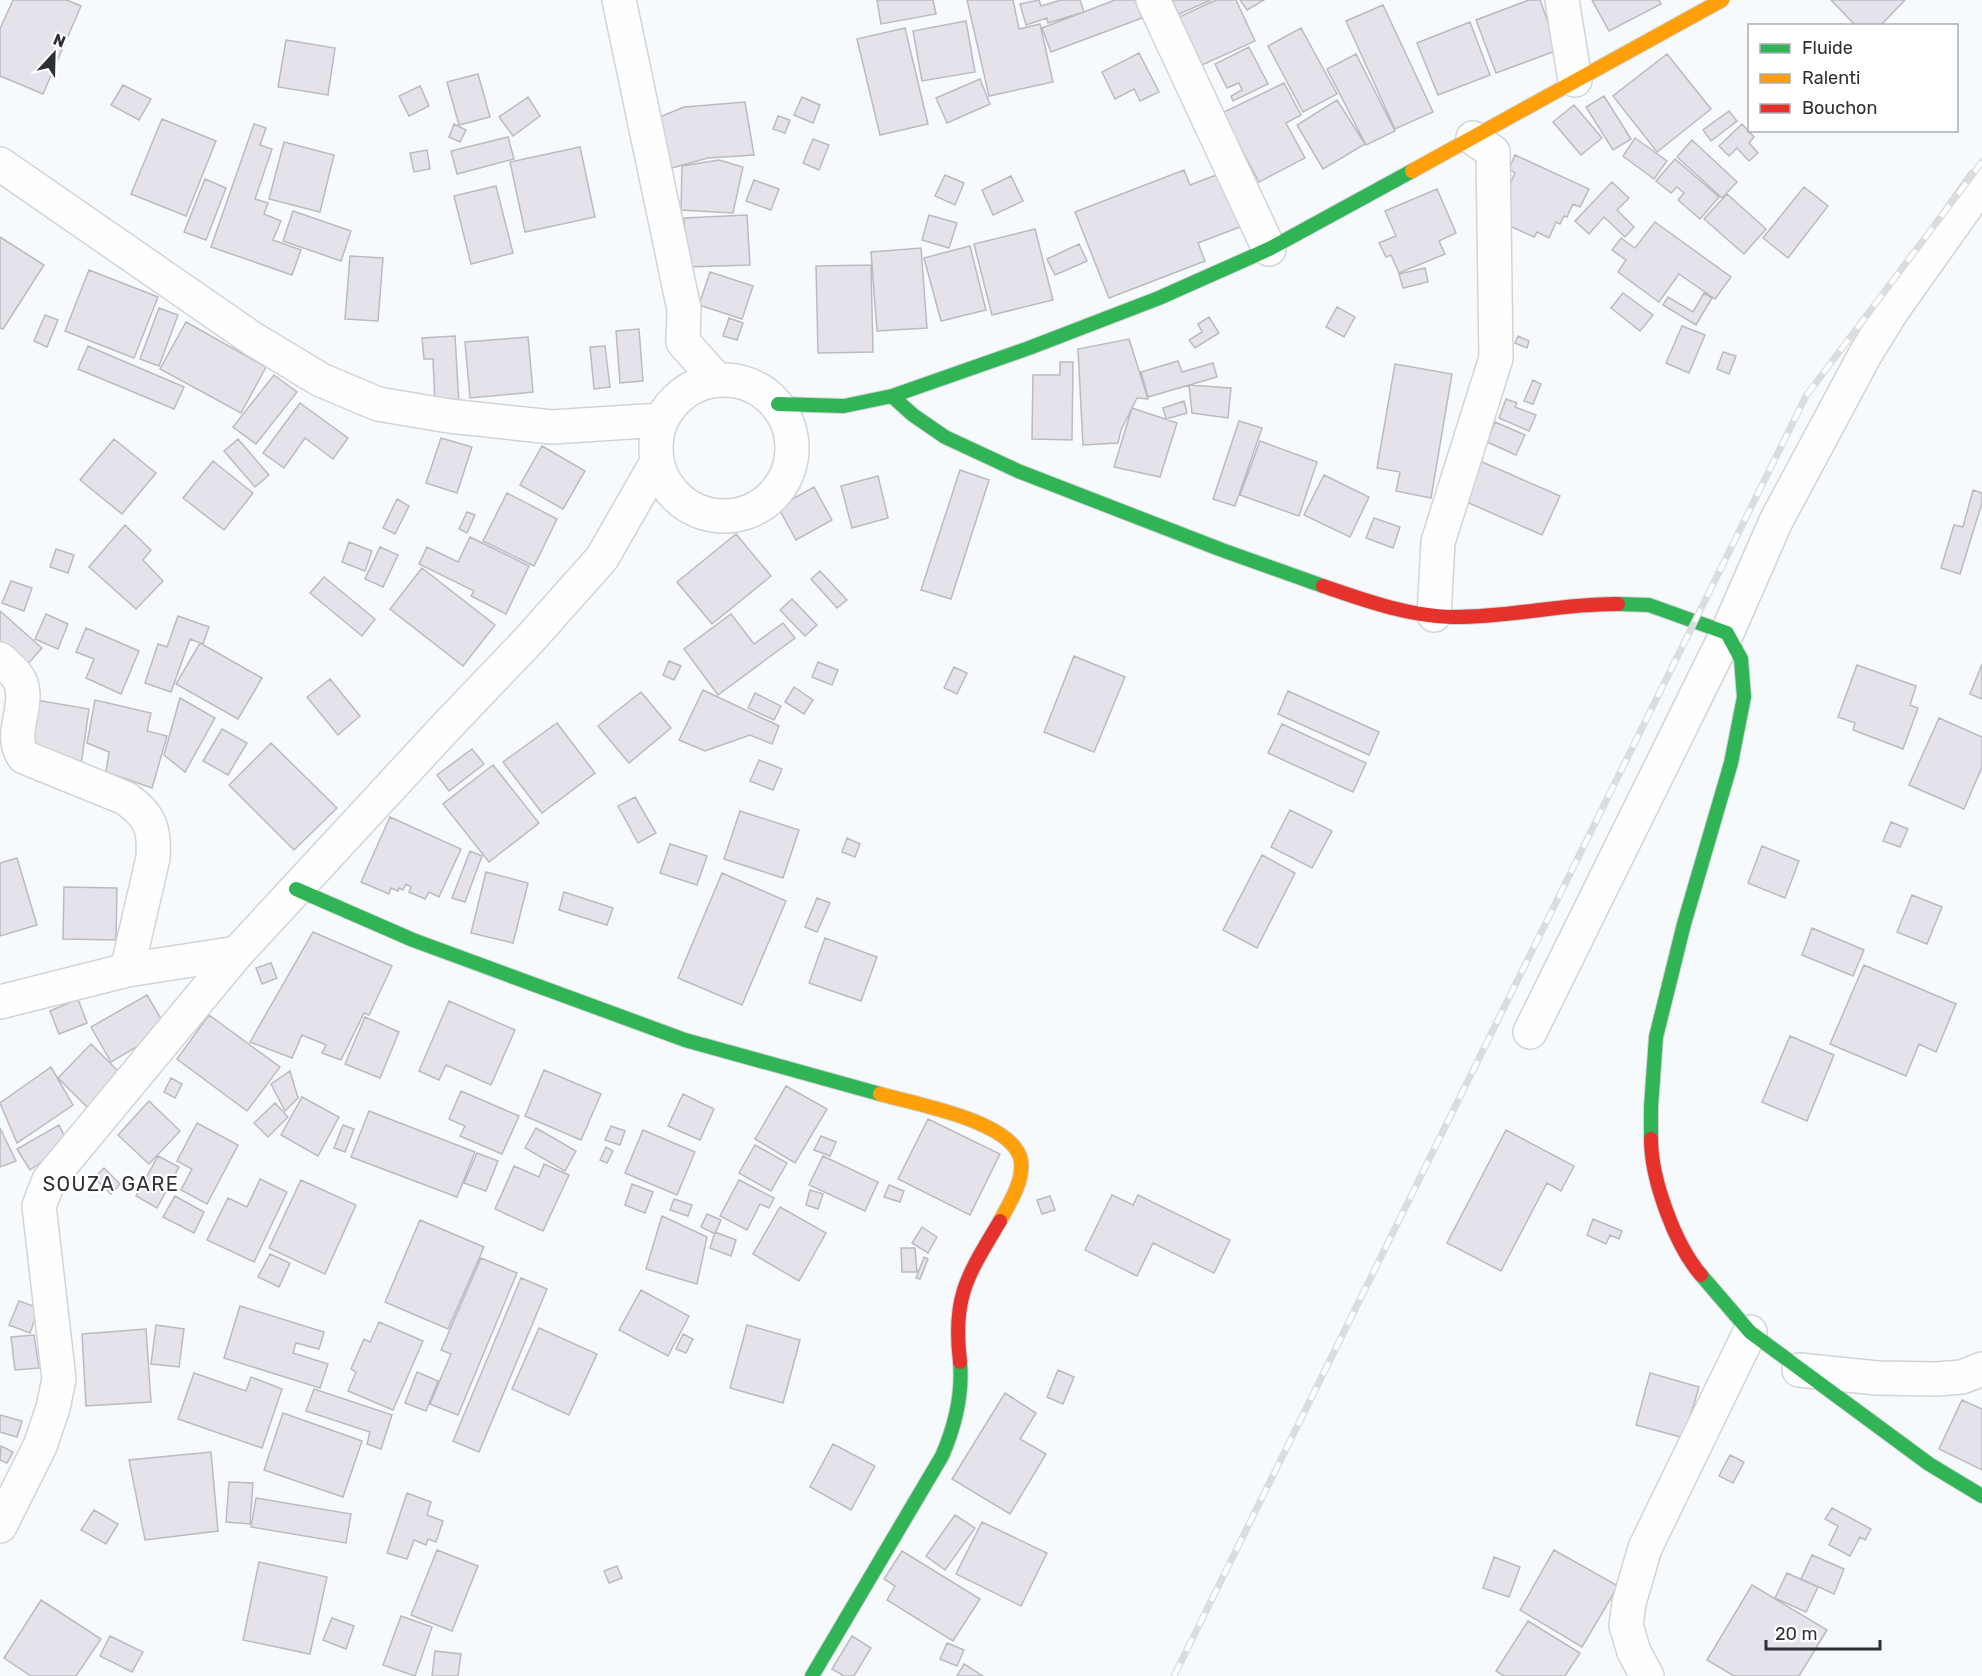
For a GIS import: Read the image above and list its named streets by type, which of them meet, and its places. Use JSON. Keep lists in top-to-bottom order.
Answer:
{
  "districts": ["SOUZA GARE"],
  "legend": ["Fluide", "Ralenti", "Bouchon"],
  "scale_bar": "20 m",
  "north": "top"
}
